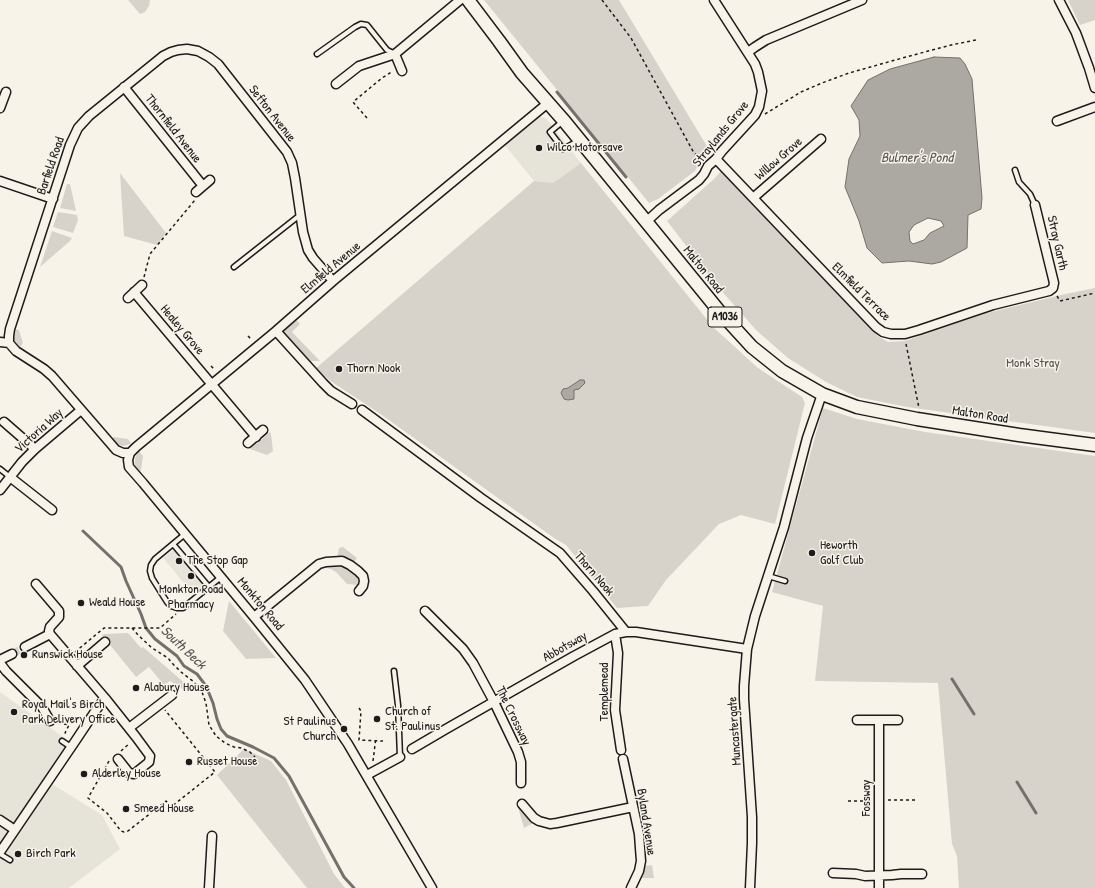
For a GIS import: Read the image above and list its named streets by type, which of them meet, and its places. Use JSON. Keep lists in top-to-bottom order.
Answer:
{
  "streets": {
    "main road": ["Malton Road", "A1036"],
    "street": [
      "Sefton Avenue",
      "Thornfield Avenue",
      "Straylands Grove",
      "Willow Grove",
      "Barfield Road",
      "Stray Garth",
      "Elmfield Avenue",
      "Elmfield Terrace",
      "Healey Grove",
      "Victoria Way",
      "Thorn Nook",
      "Monkton Road",
      "Abbotsway",
      "Templemead",
      "The Crossway",
      "Muncastergate",
      "Fossway",
      "Byland Avenue"
    ]
  },
  "crossings": [
    ["Sefton Avenue", "Barfield Road"],
    ["Sefton Avenue", "Elmfield Avenue"],
    ["Thornfield Avenue", "Barfield Road"],
    ["Straylands Grove", "Malton Road"],
    ["Straylands Grove", "Elmfield Terrace"],
    ["Willow Grove", "Elmfield Terrace"],
    ["Stray Garth", "Elmfield Terrace"],
    ["Elmfield Avenue", "Malton Road"],
    ["Elmfield Avenue", "Healey Grove"],
    ["Elmfield Avenue", "Monkton Road"],
    ["Malton Road", "Muncastergate"],
    ["Thorn Nook", "Abbotsway"],
    ["Abbotsway", "Templemead"],
    ["Abbotsway", "The Crossway"],
    ["Abbotsway", "Muncastergate"]
  ],
  "water": ["Bulmer's Pond", "South Beck"],
  "parks": ["Monk Stray"],
  "places": [
    "Wilco Motorsave",
    "Thorn Nook",
    "Heworth Golf Club",
    "The Stop Gap",
    "Monkton Road Pharmacy",
    "Weald House",
    "Runswick House",
    "Alabury House",
    "Royal Mail's Birch Park Delivery Office",
    "Church of St. Paulinus",
    "St Paulinus Church",
    "Russet House",
    "Alderley House",
    "Smeed House",
    "Birch Park"
  ]
}
